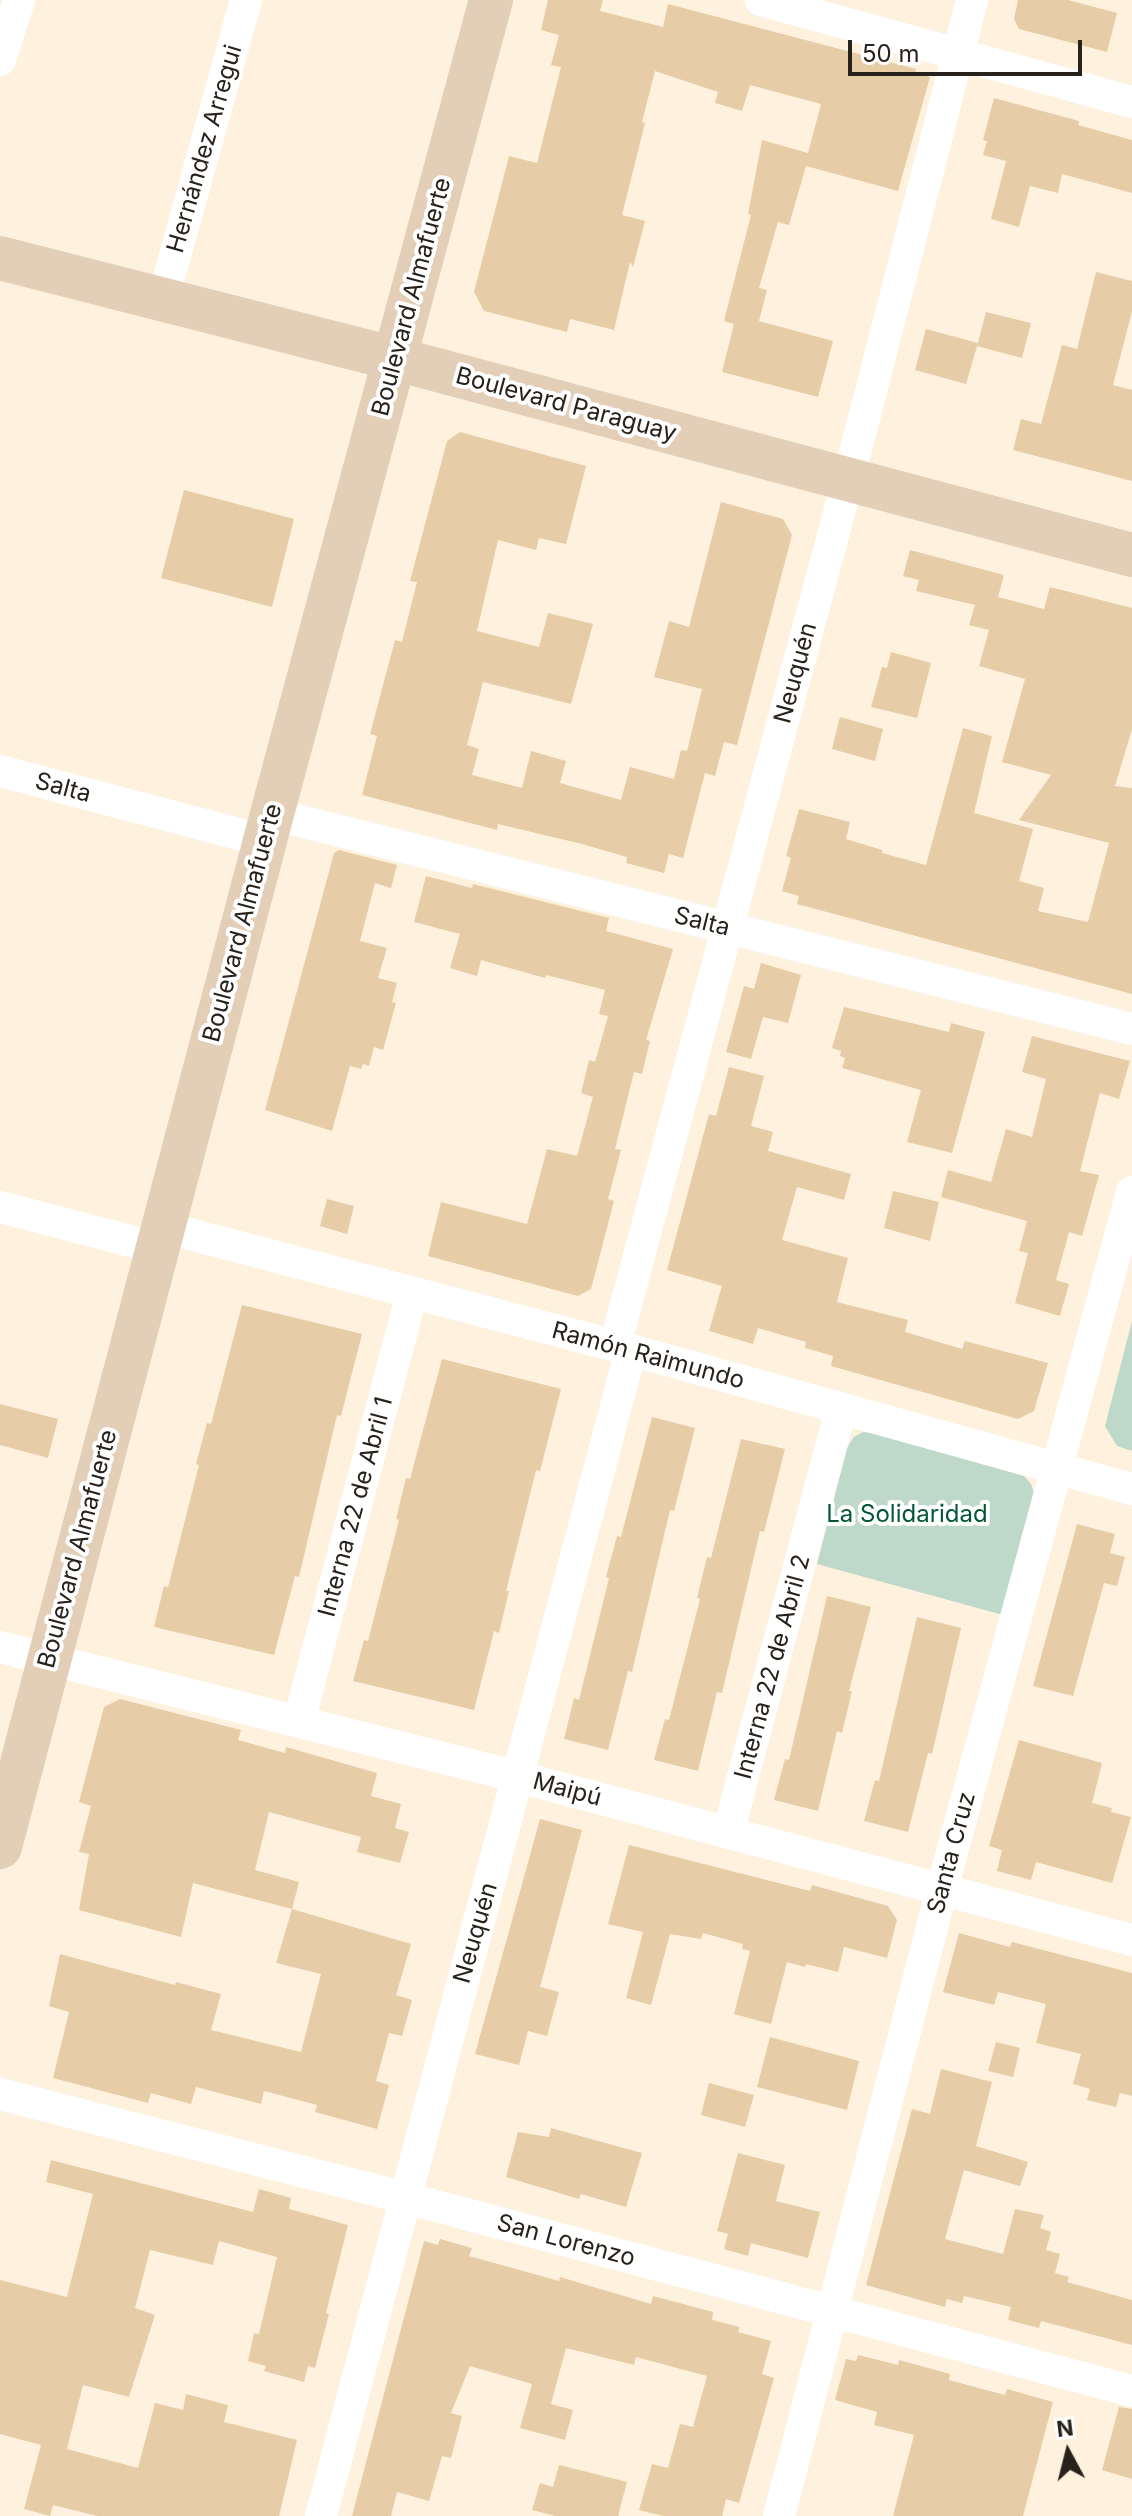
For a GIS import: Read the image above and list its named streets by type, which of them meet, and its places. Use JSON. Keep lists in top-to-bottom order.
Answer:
{
  "streets": {
    "main road": ["Boulevard Almafuerte", "Boulevard Paraguay"],
    "street": [
      "Hernández Arregui",
      "Neuquén",
      "Salta",
      "Ramón Raimundo",
      "Interna 22 de Abril 1",
      "Interna 22 de Abril 2",
      "Maipú",
      "Santa Cruz",
      "San Lorenzo"
    ]
  },
  "crossings": [
    ["Hernández Arregui", "Boulevard Paraguay"],
    ["Boulevard Almafuerte", "Boulevard Paraguay"],
    ["Boulevard Almafuerte", "Salta"],
    ["Boulevard Almafuerte", "Ramón Raimundo"],
    ["Boulevard Almafuerte", "Maipú"],
    ["Boulevard Paraguay", "Neuquén"],
    ["Neuquén", "Salta"],
    ["Neuquén", "Ramón Raimundo"],
    ["Neuquén", "Maipú"],
    ["Neuquén", "San Lorenzo"],
    ["Ramón Raimundo", "Interna 22 de Abril 1"],
    ["Ramón Raimundo", "Interna 22 de Abril 2"],
    ["Ramón Raimundo", "Santa Cruz"],
    ["Interna 22 de Abril 1", "Maipú"],
    ["Interna 22 de Abril 2", "Maipú"],
    ["Maipú", "Santa Cruz"],
    ["Santa Cruz", "San Lorenzo"]
  ],
  "parks": ["La Solidaridad"],
  "scale_bar": "50 m",
  "north": "top"
}
